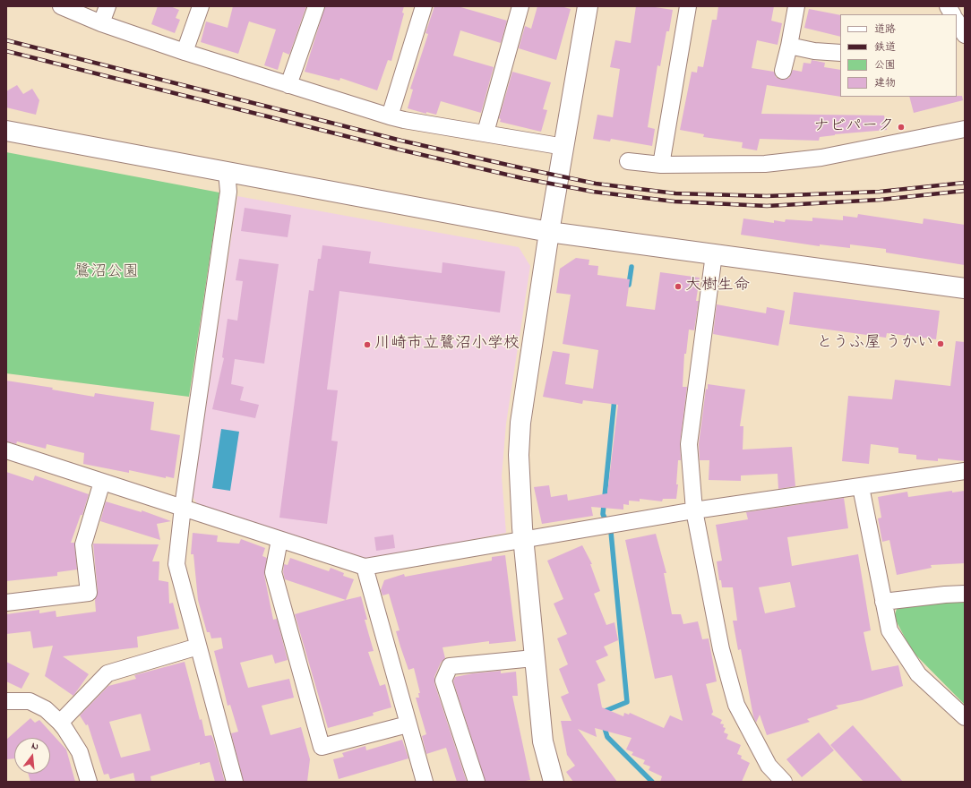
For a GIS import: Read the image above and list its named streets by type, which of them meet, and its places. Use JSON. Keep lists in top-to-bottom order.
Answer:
{
  "parks": ["鷺沼公園"],
  "places": [
    "ナビパーク",
    "大樹生命",
    "とうふ屋 うかい",
    "川崎市立鷺沼小学校"
  ],
  "legend": [
    "道路",
    "鉄道",
    "公園",
    "建物"
  ],
  "north": "top"
}
